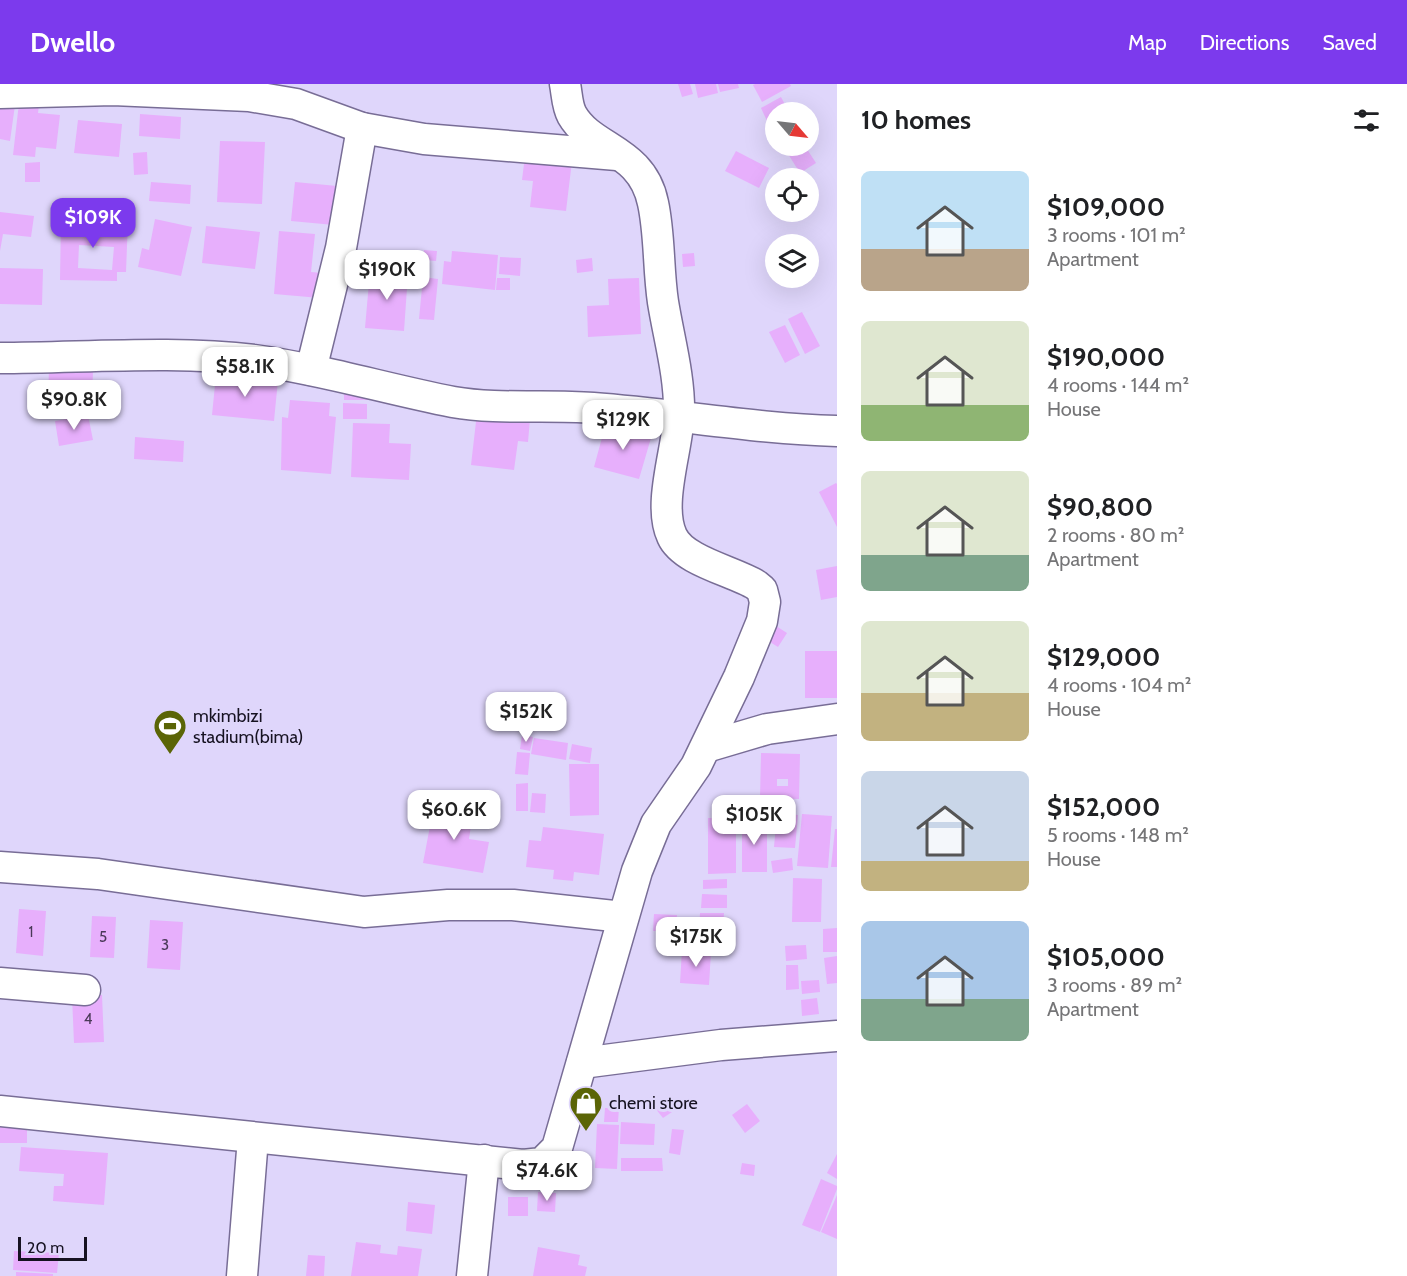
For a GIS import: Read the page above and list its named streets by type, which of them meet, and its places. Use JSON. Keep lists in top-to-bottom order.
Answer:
{
  "places": {
    "sports": ["mkimbizi stadium(bima)"],
    "shop": ["chemi store"]
  },
  "house_numbers": [
    "1",
    "5",
    "3",
    "4"
  ],
  "scale_bar": "20 m",
  "north": "bottom right",
  "page": {
    "header": "Dwello",
    "nav": ["Map", "Directions", "Saved"],
    "heading": "10 homes",
    "list": [
      {
        "name": "$109,000",
        "note": "3 rooms · 101 m² · Apartment"
      },
      {
        "name": "$190,000",
        "note": "4 rooms · 144 m² · House"
      },
      {
        "name": "$90,800",
        "note": "2 rooms · 80 m² · Apartment"
      },
      {
        "name": "$129,000",
        "note": "4 rooms · 104 m² · House"
      },
      {
        "name": "$152,000",
        "note": "5 rooms · 148 m² · House"
      },
      {
        "name": "$105,000",
        "note": "3 rooms · 89 m² · Apartment"
      }
    ],
    "price": [
      "$109K",
      "$190K",
      "$58.1K",
      "$90.8K",
      "$129K",
      "$152K",
      "$60.6K",
      "$105K",
      "$175K",
      "$74.6K"
    ],
    "scale": "20 m"
  }
}
